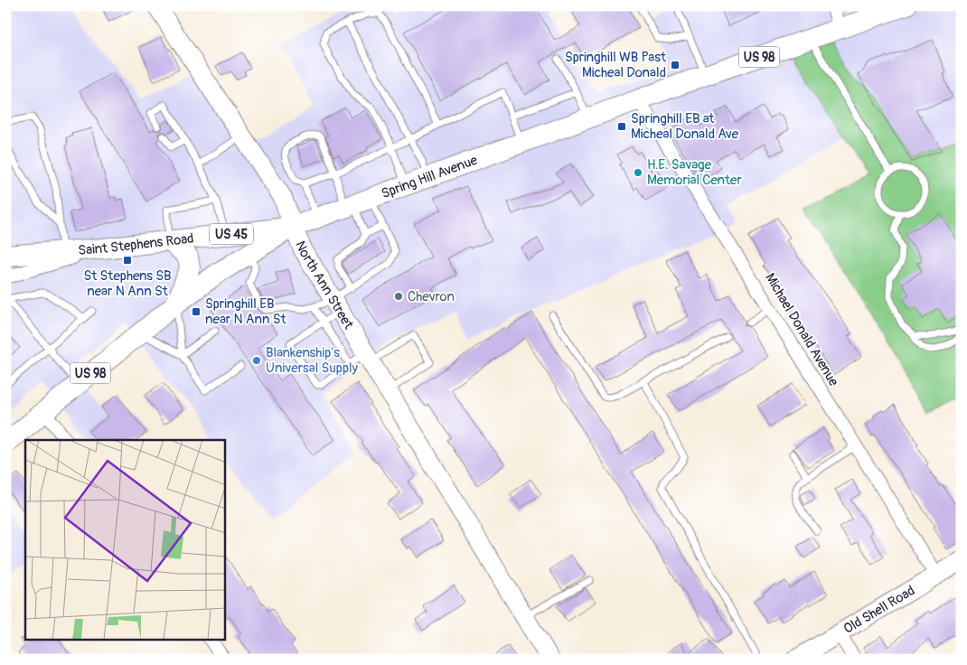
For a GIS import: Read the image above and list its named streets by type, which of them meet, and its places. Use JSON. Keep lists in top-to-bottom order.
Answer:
{
  "streets": {
    "main road": [
      "US 98",
      "Spring Hill Avenue",
      "US 45",
      "Saint Stephens Road"
    ],
    "street": ["North Ann Street", "Michael Donald Avenue", "Old Shell Road"]
  },
  "crossings": [
    ["Spring Hill Avenue", "Saint Stephens Road"],
    ["Spring Hill Avenue", "North Ann Street"],
    ["Spring Hill Avenue", "Michael Donald Avenue"],
    ["Saint Stephens Road", "North Ann Street"],
    ["Michael Donald Avenue", "Old Shell Road"]
  ],
  "places": {
    "transit": [
      "Springhill WB Past Micheal Donald",
      "Springhill EB at Micheal Donald Ave",
      "St Stephens SB near N Ann St",
      "Springhill EB near N Ann St"
    ],
    "other": ["H.E. Savage Memorial Center", "Chevron", "Blankenship's Universal Supply"]
  }
}
